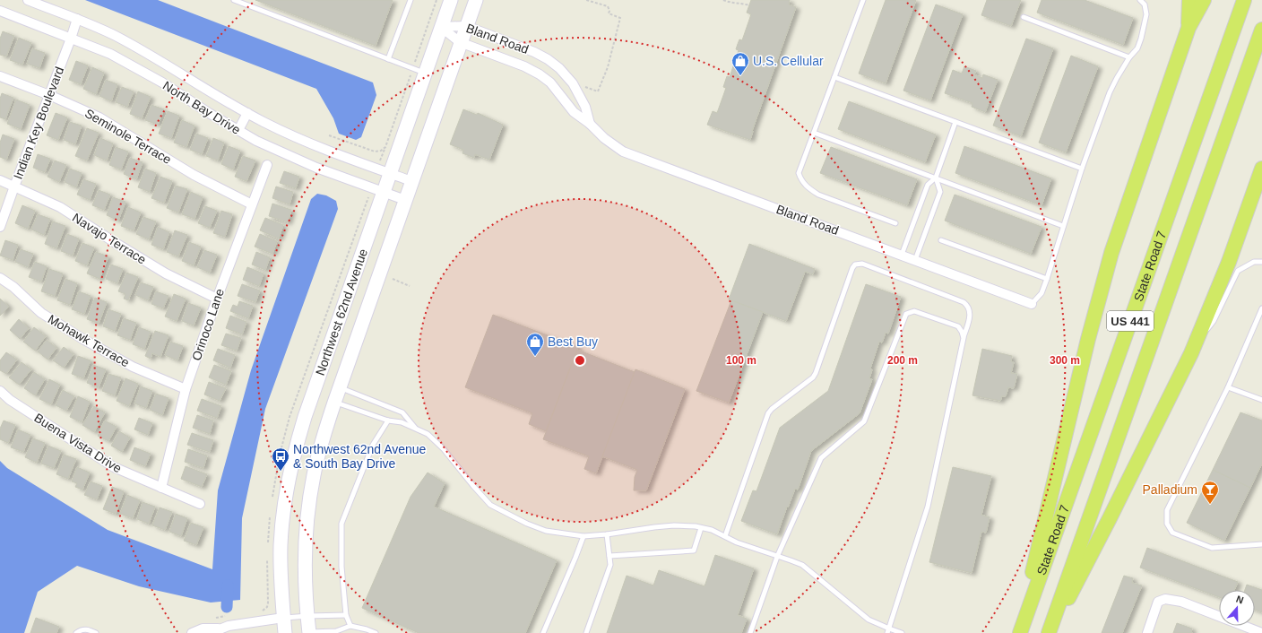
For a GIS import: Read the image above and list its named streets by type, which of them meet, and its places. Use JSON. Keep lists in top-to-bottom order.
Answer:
{
  "streets": {
    "main road": ["State Road 7", "US 441"],
    "street": [
      "Bland Road",
      "North Bay Drive",
      "Indian Key Boulevard",
      "Seminole Terrace",
      "Navajo Terrace",
      "Northwest 62nd Avenue",
      "Orinoco Lane",
      "Mohawk Terrace",
      "Buena Vista Drive"
    ]
  },
  "crossings": [
    ["Bland Road", "Northwest 62nd Avenue"],
    ["North Bay Drive", "Indian Key Boulevard"],
    ["North Bay Drive", "Northwest 62nd Avenue"],
    ["Indian Key Boulevard", "Seminole Terrace"],
    ["Indian Key Boulevard", "Navajo Terrace"],
    ["Seminole Terrace", "Orinoco Lane"],
    ["Navajo Terrace", "Orinoco Lane"],
    ["Orinoco Lane", "Mohawk Terrace"],
    ["Orinoco Lane", "Buena Vista Drive"]
  ],
  "places": {
    "shop": ["U.S. Cellular", "Best Buy"],
    "bus stop": ["Northwest 62nd Avenue & South Bay Drive"],
    "bar": ["Palladium"]
  },
  "north": "top",
  "rings": ["100 m", "200 m", "300 m"]
}
